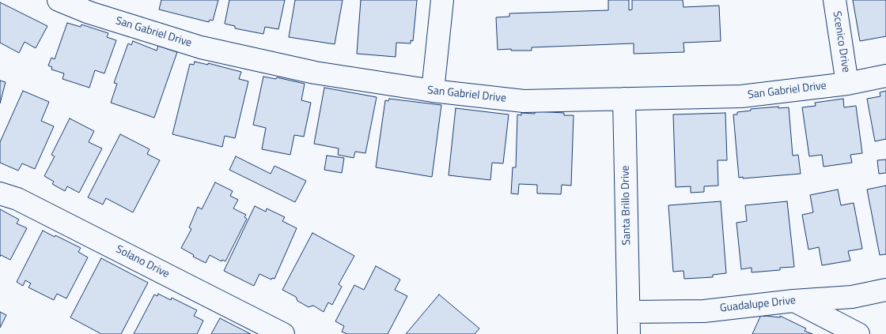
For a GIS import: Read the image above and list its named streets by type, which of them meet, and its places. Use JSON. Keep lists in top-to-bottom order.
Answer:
{
  "streets": {
    "lane": [
      "San Gabriel Drive",
      "Scenico Drive",
      "Santa Brillo Drive",
      "Solano Drive",
      "Guadalupe Drive"
    ]
  },
  "crossings": [
    ["San Gabriel Drive", "Scenico Drive"],
    ["San Gabriel Drive", "Santa Brillo Drive"],
    ["Santa Brillo Drive", "Guadalupe Drive"]
  ]
}
